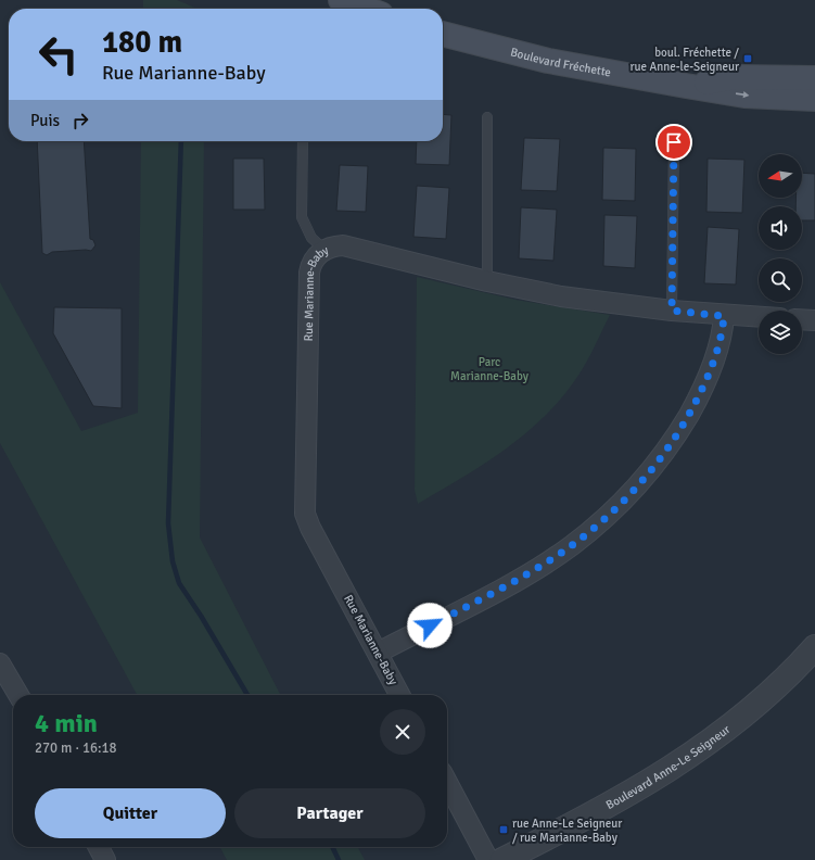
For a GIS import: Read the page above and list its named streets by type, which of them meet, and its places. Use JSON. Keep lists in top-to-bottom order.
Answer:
{
  "streets": {
    "main road": ["Boulevard Fréchette"],
    "street": ["Rue Marianne-Baby", "Boulevard Anne-Le Seigneur"]
  },
  "parks": ["Parc Marianne-Baby"],
  "places": {
    "transit": ["boul. Fréchette / rue Anne-le-Seigneur", "rue Anne-Le Seigneur / rue Marianne-Baby"]
  },
  "north": "left",
  "page": {
    "turn": ["180 m", "Rue Marianne-Baby"],
    "then": "Puis",
    "heading": ["4 min", "270 m · 16:18"],
    "buttons": ["Quitter", "Partager"]
  }
}
